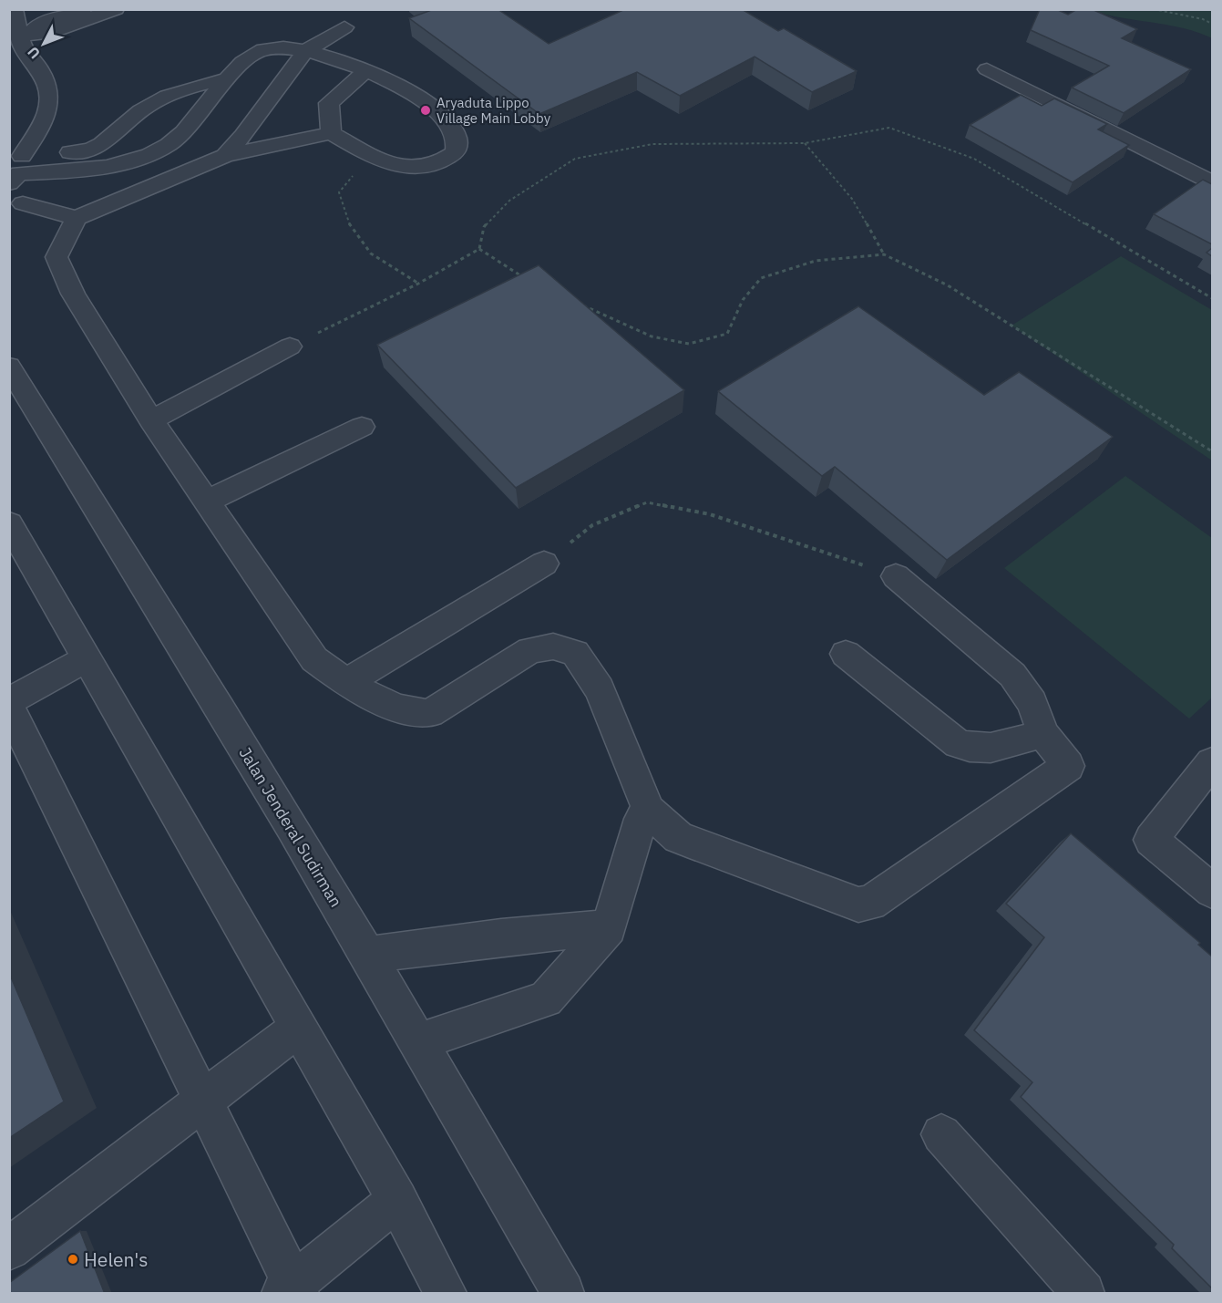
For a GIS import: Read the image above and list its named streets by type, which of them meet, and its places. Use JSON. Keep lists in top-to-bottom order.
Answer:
{
  "streets": {
    "street": ["Jalan Jenderal Sudirman"]
  },
  "places": ["Aryaduta Lippo Village Main Lobby", "Helen's"],
  "north": "bottom left"
}
